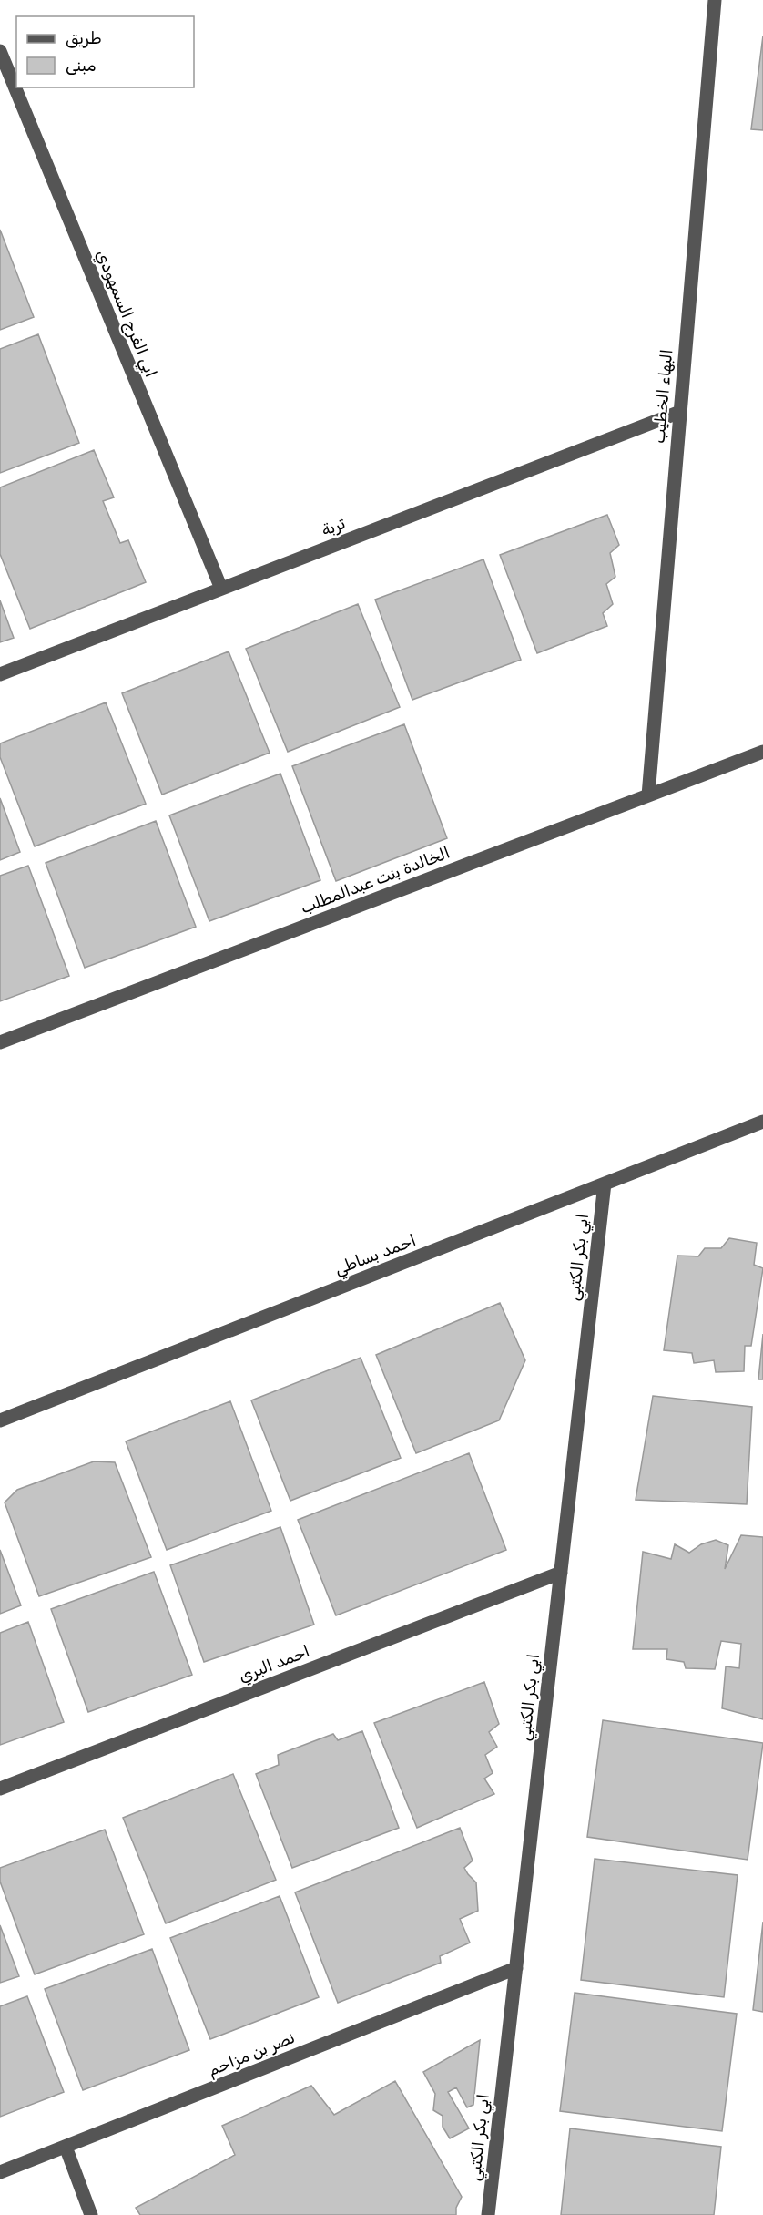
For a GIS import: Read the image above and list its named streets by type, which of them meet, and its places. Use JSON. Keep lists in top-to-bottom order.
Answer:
{
  "streets": {
    "street": [
      "ابي الفرج السمهودي",
      "البهاء الخطيب",
      "تربة",
      "الخالدة بنت عبدالمطلب",
      "احمد بساطي",
      "ابي بكر الكتبي",
      "احمد البري",
      "نصر بن مزاحم"
    ]
  },
  "crossings": [
    ["ابي الفرج السمهودي", "تربة"],
    ["البهاء الخطيب", "تربة"],
    ["البهاء الخطيب", "الخالدة بنت عبدالمطلب"],
    ["احمد بساطي", "ابي بكر الكتبي"],
    ["ابي بكر الكتبي", "احمد البري"],
    ["ابي بكر الكتبي", "نصر بن مزاحم"]
  ],
  "legend": ["طريق", "مبنى"]
}
